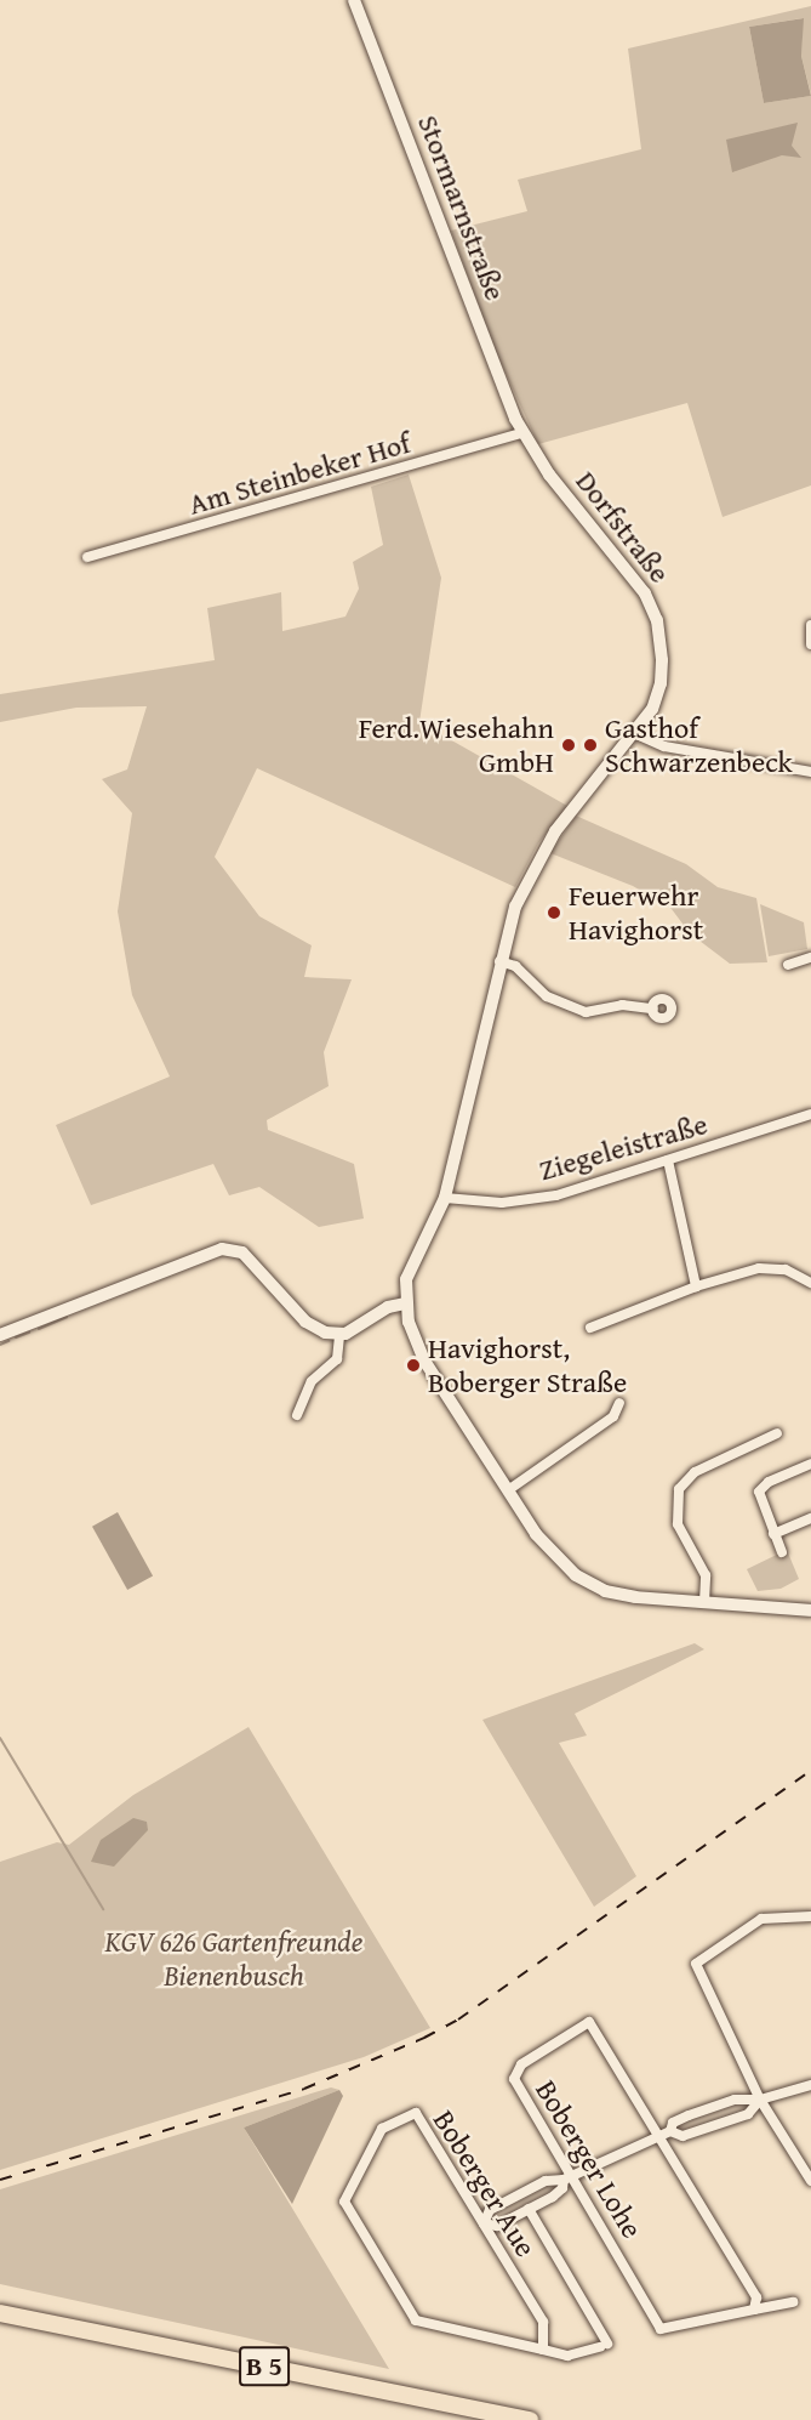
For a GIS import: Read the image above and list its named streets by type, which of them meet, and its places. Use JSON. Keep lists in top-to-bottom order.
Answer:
{
  "streets": {
    "main road": ["B 5"],
    "street": [
      "Stormarnstraße",
      "Am Steinbeker Hof",
      "Dorfstraße",
      "Ziegeleistraße",
      "Boberger Lohe",
      "Boberger Aue"
    ]
  },
  "crossings": [
    ["Stormarnstraße", "Am Steinbeker Hof"],
    ["Stormarnstraße", "Dorfstraße"],
    ["Am Steinbeker Hof", "Dorfstraße"],
    ["Dorfstraße", "Ziegeleistraße"]
  ],
  "parks": ["KGV 626 Gartenfreunde Bienenbusch"],
  "places": [
    "Ferd.Wiesehahn GmbH",
    "Gasthof Schwarzenbeck",
    "Feuerwehr Havighorst",
    "Havighorst, Boberger Straße"
  ]
}
